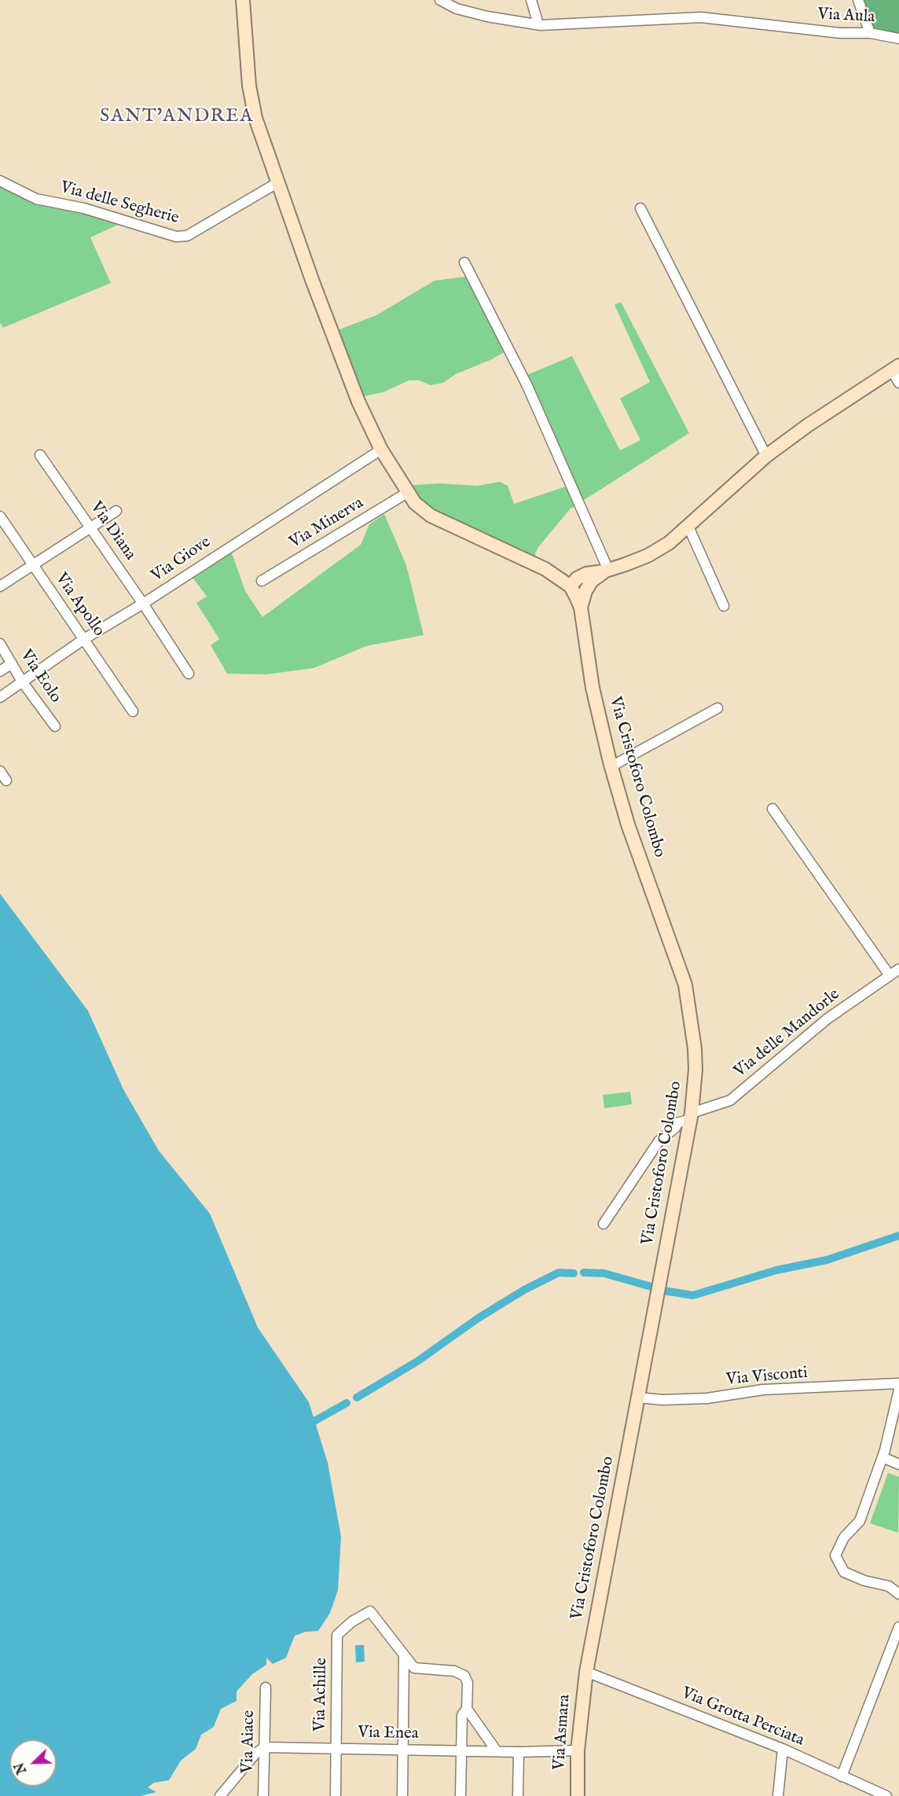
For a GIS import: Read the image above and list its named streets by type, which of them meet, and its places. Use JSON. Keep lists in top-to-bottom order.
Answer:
{
  "streets": {
    "main road": ["Via Cristoforo Colombo", "Via Asmara"],
    "street": [
      "Via Aula",
      "Via delle Segherie",
      "Via Minerva",
      "Via Diana",
      "Via Giove",
      "Via Apollo",
      "Via Eolo",
      "Via delle Mandorle",
      "Via Visconti",
      "Via Achille",
      "Via Grotta Perciata",
      "Via Enea",
      "Via Aiace"
    ]
  },
  "crossings": [
    ["Via Diana", "Via Giove"],
    ["Via Giove", "Via Apollo"],
    ["Via Giove", "Via Eolo"],
    ["Via Cristoforo Colombo", "Via delle Mandorle"],
    ["Via Cristoforo Colombo", "Via Visconti"],
    ["Via Cristoforo Colombo", "Via Grotta Perciata"],
    ["Via Cristoforo Colombo", "Via Asmara"],
    ["Via Achille", "Via Enea"],
    ["Via Grotta Perciata", "Via Asmara"],
    ["Via Asmara", "Via Enea"],
    ["Via Enea", "Via Aiace"]
  ],
  "districts": ["SANT'ANDREA"],
  "north": "bottom left"
}
